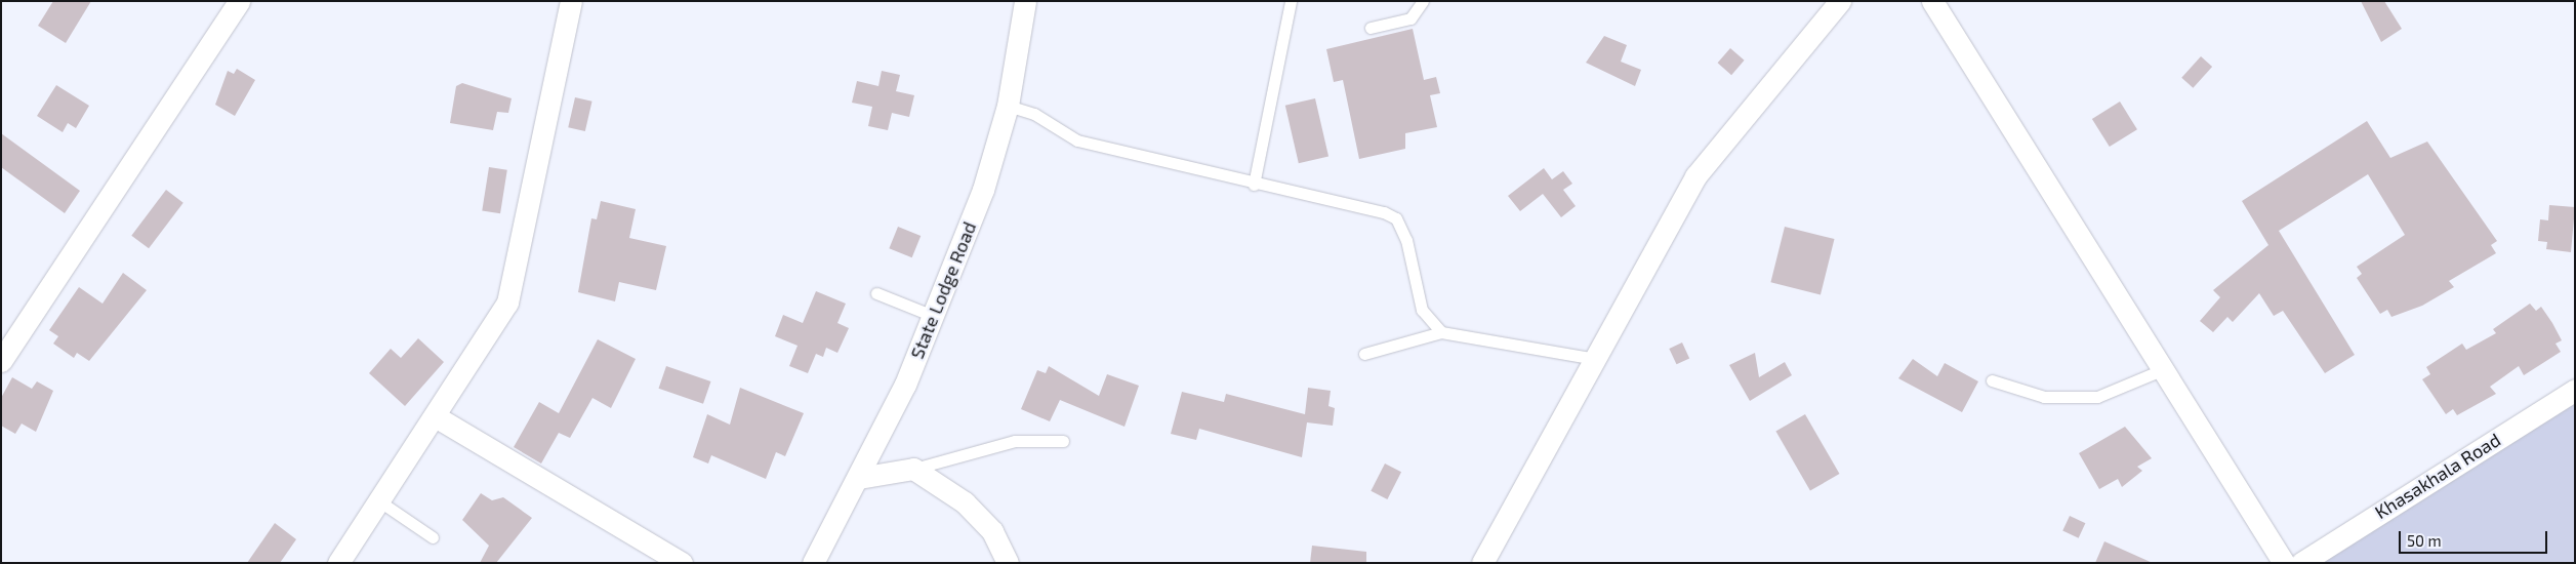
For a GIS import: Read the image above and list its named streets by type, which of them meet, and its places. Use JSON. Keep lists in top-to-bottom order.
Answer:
{
  "streets": {
    "street": ["State Lodge Road", "Khasakhala Road"]
  },
  "scale_bar": "50 m"
}
